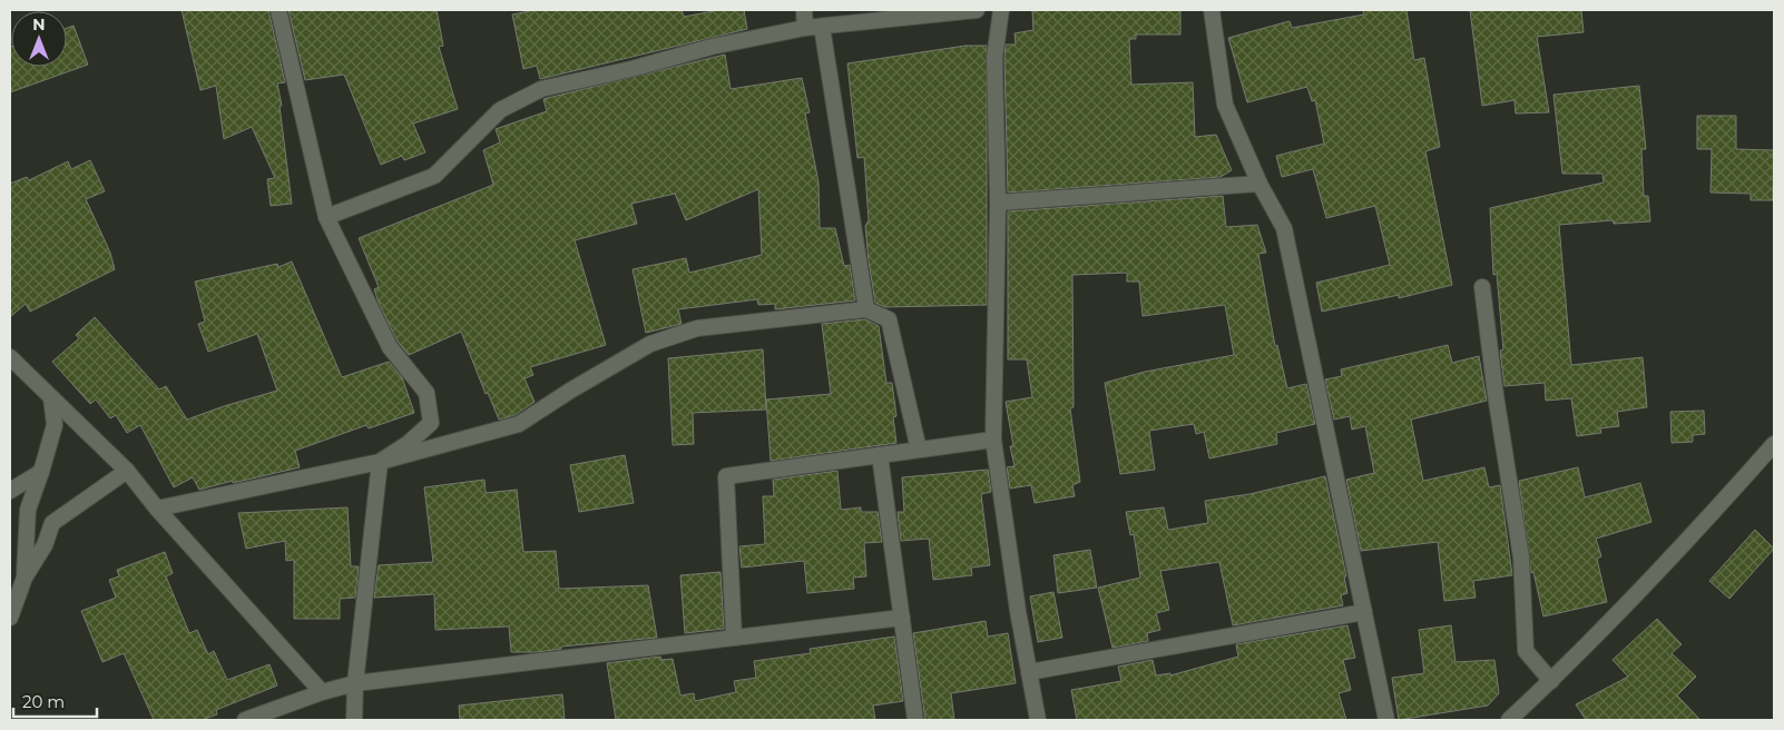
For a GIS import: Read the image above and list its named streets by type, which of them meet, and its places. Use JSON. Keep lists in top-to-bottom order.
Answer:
{
  "scale_bar": "20 m",
  "north": "top"
}
